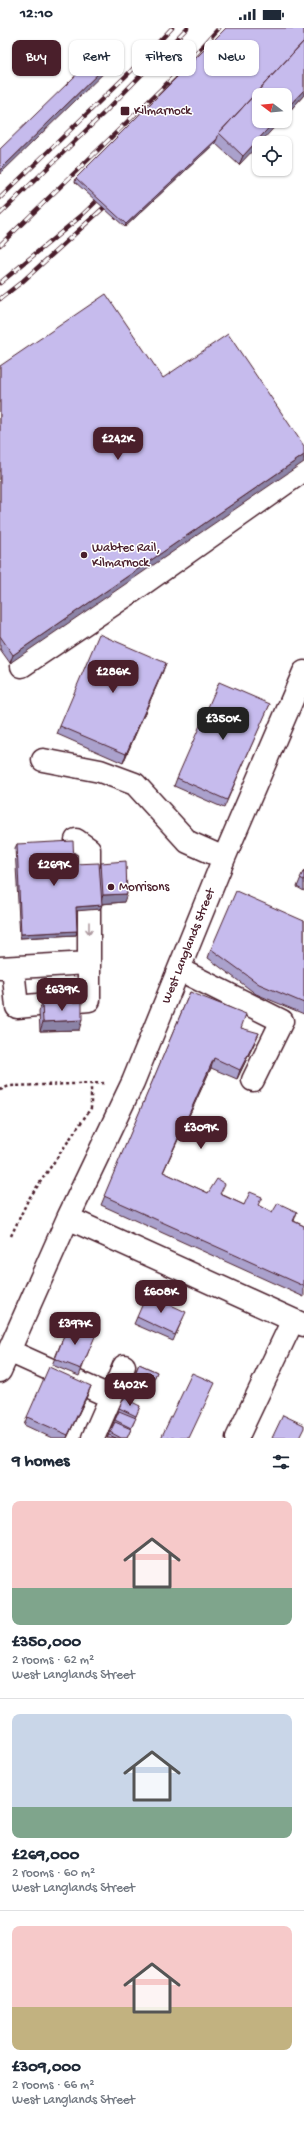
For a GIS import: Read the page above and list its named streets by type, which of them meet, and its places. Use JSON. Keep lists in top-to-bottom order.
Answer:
{
  "streets": {
    "street": ["West Langlands Street"]
  },
  "places": {
    "transit": ["Kilmarnock"],
    "other": ["Wabtec Rail, Kilmarnock", "Morrisons"]
  },
  "north": "left",
  "page": {
    "status": "12:10",
    "chip": [
      "Buy",
      "Rent",
      "Filters",
      "New"
    ],
    "price": [
      "£242K",
      "£286K",
      "£350K",
      "£269K",
      "£639K",
      "£309K",
      "£608K",
      "£397K",
      "£402K"
    ],
    "heading": "9 homes",
    "list": [
      {
        "name": "£350,000",
        "note": "2 rooms · 62 m² · West Langlands Street"
      },
      {
        "name": "£269,000",
        "note": "2 rooms · 60 m² · West Langlands Street"
      },
      {
        "name": "£309,000",
        "note": "2 rooms · 66 m² · West Langlands Street"
      }
    ]
  }
}
